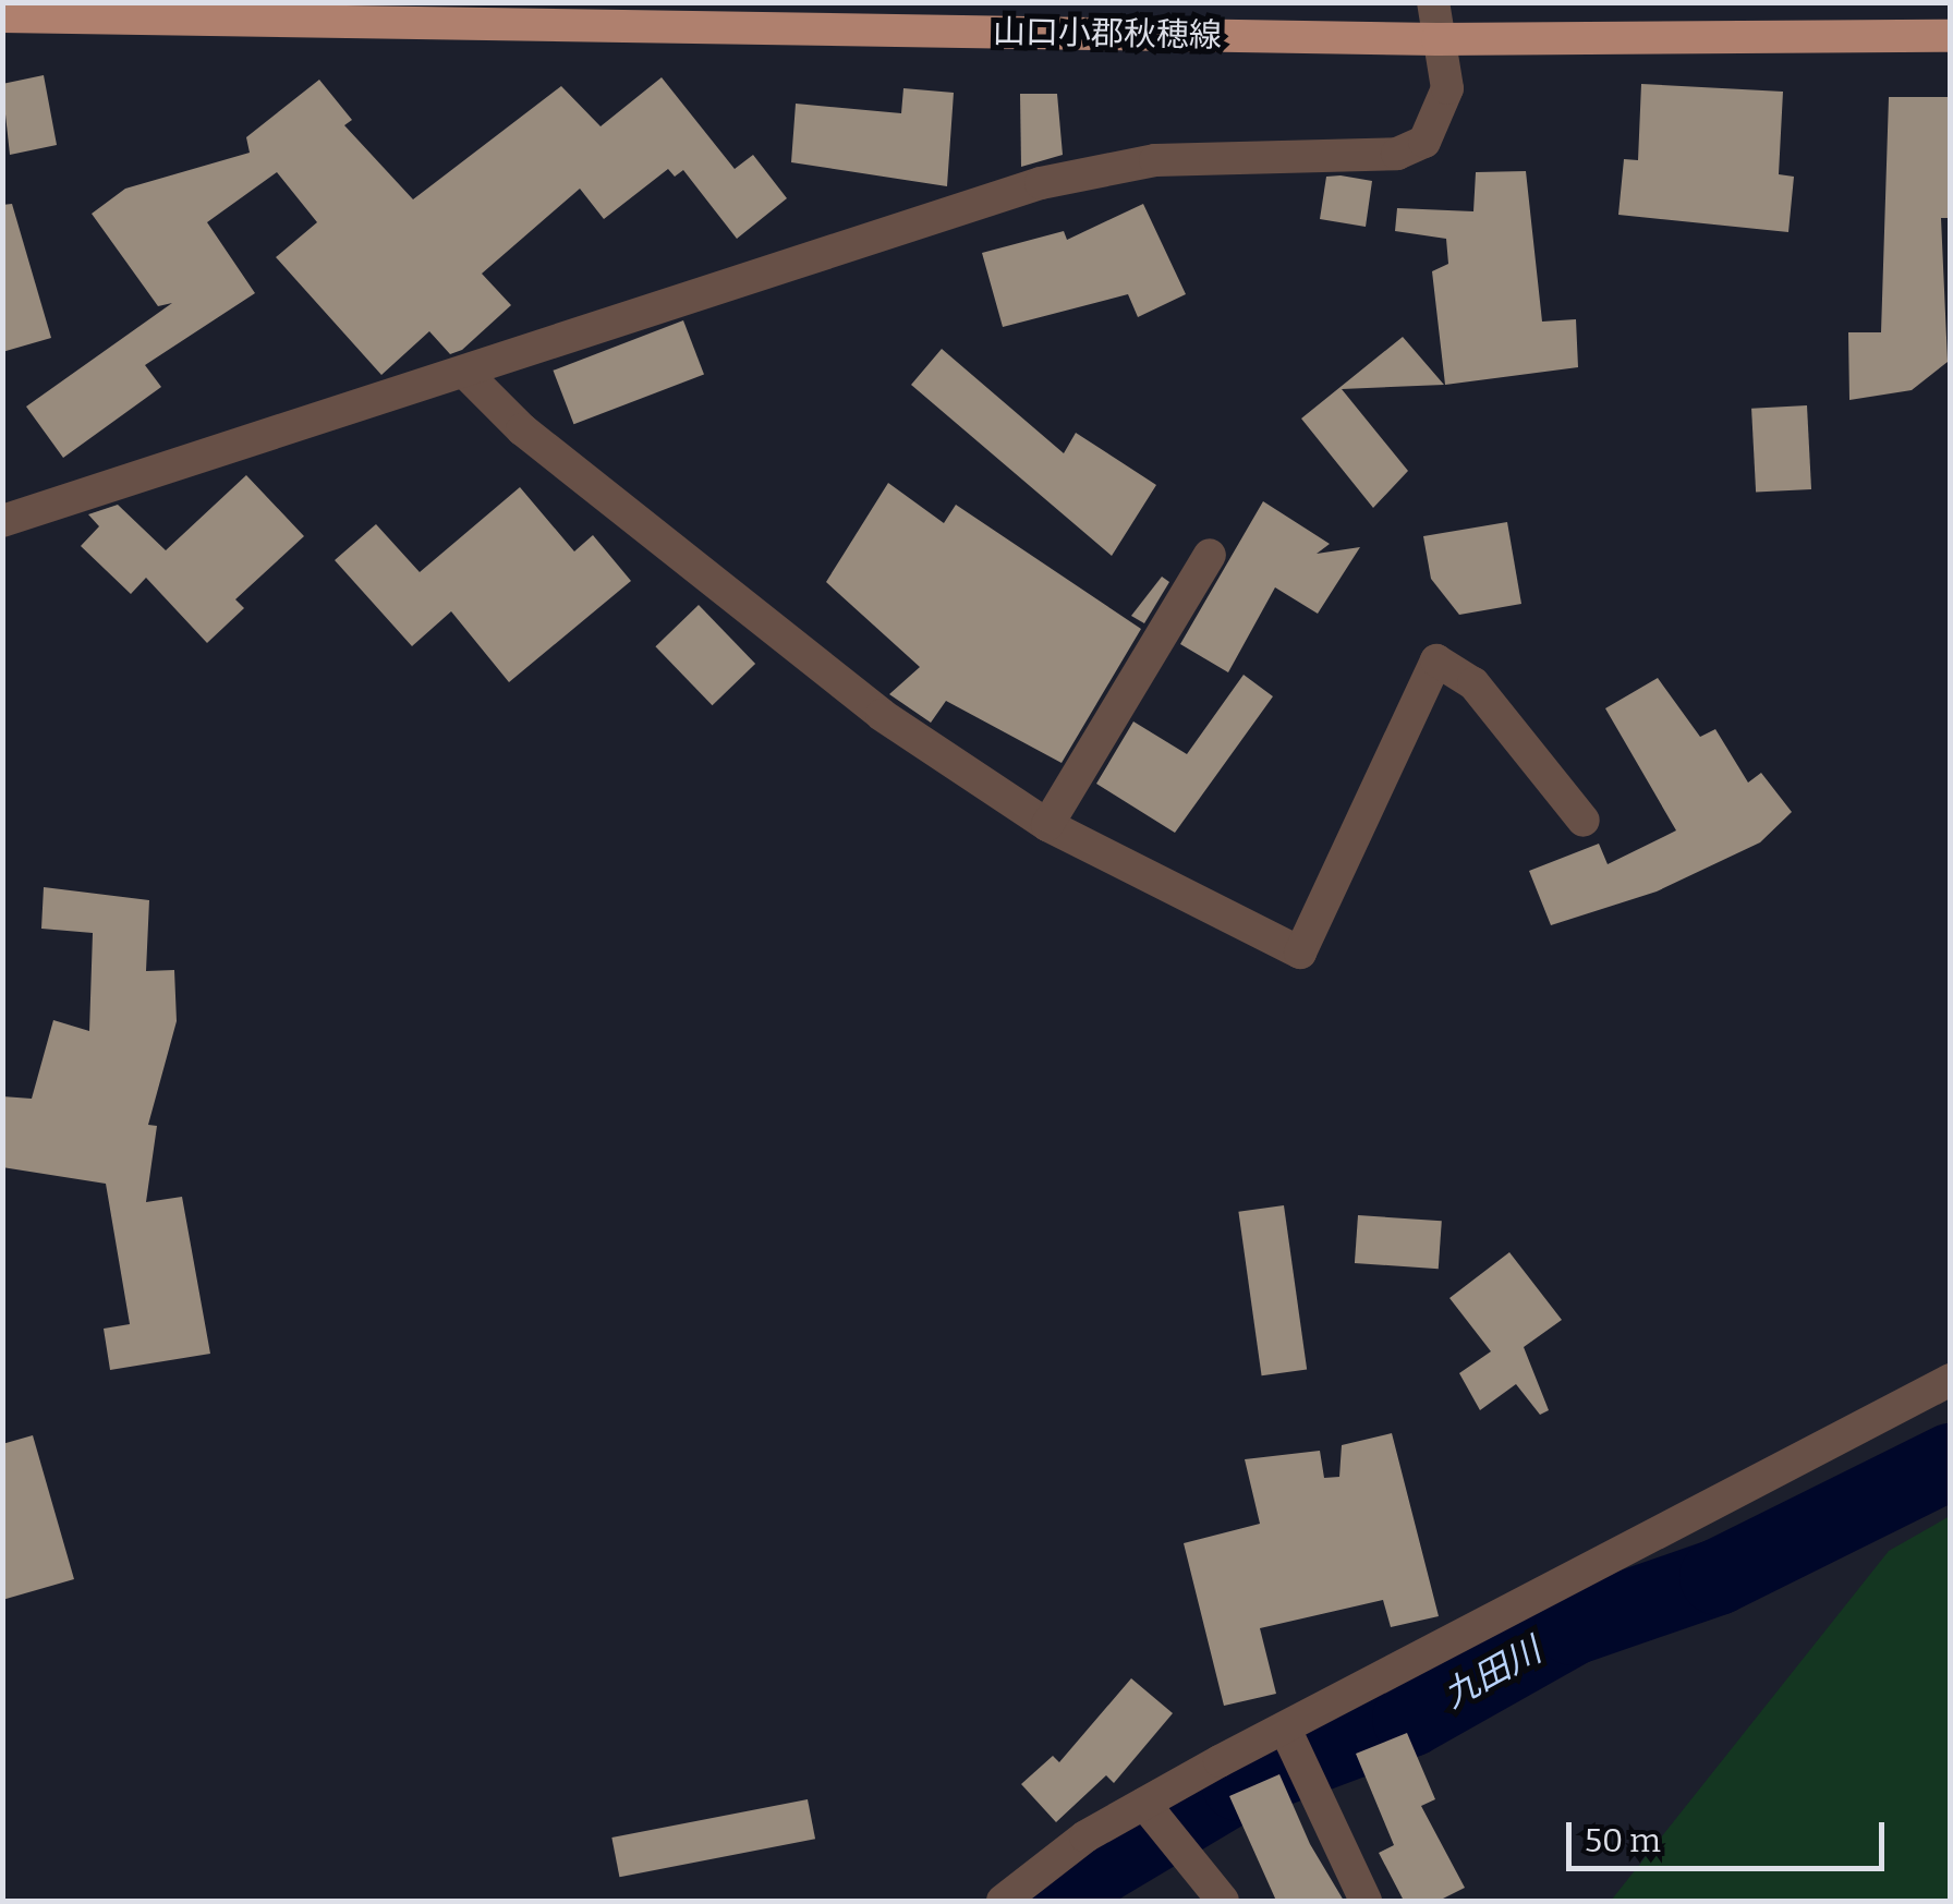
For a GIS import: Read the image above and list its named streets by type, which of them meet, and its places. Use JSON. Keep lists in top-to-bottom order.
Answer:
{
  "streets": {
    "main road": ["山口小郡秋穂線"]
  },
  "water": ["九田川"],
  "scale_bar": "50 m"
}
